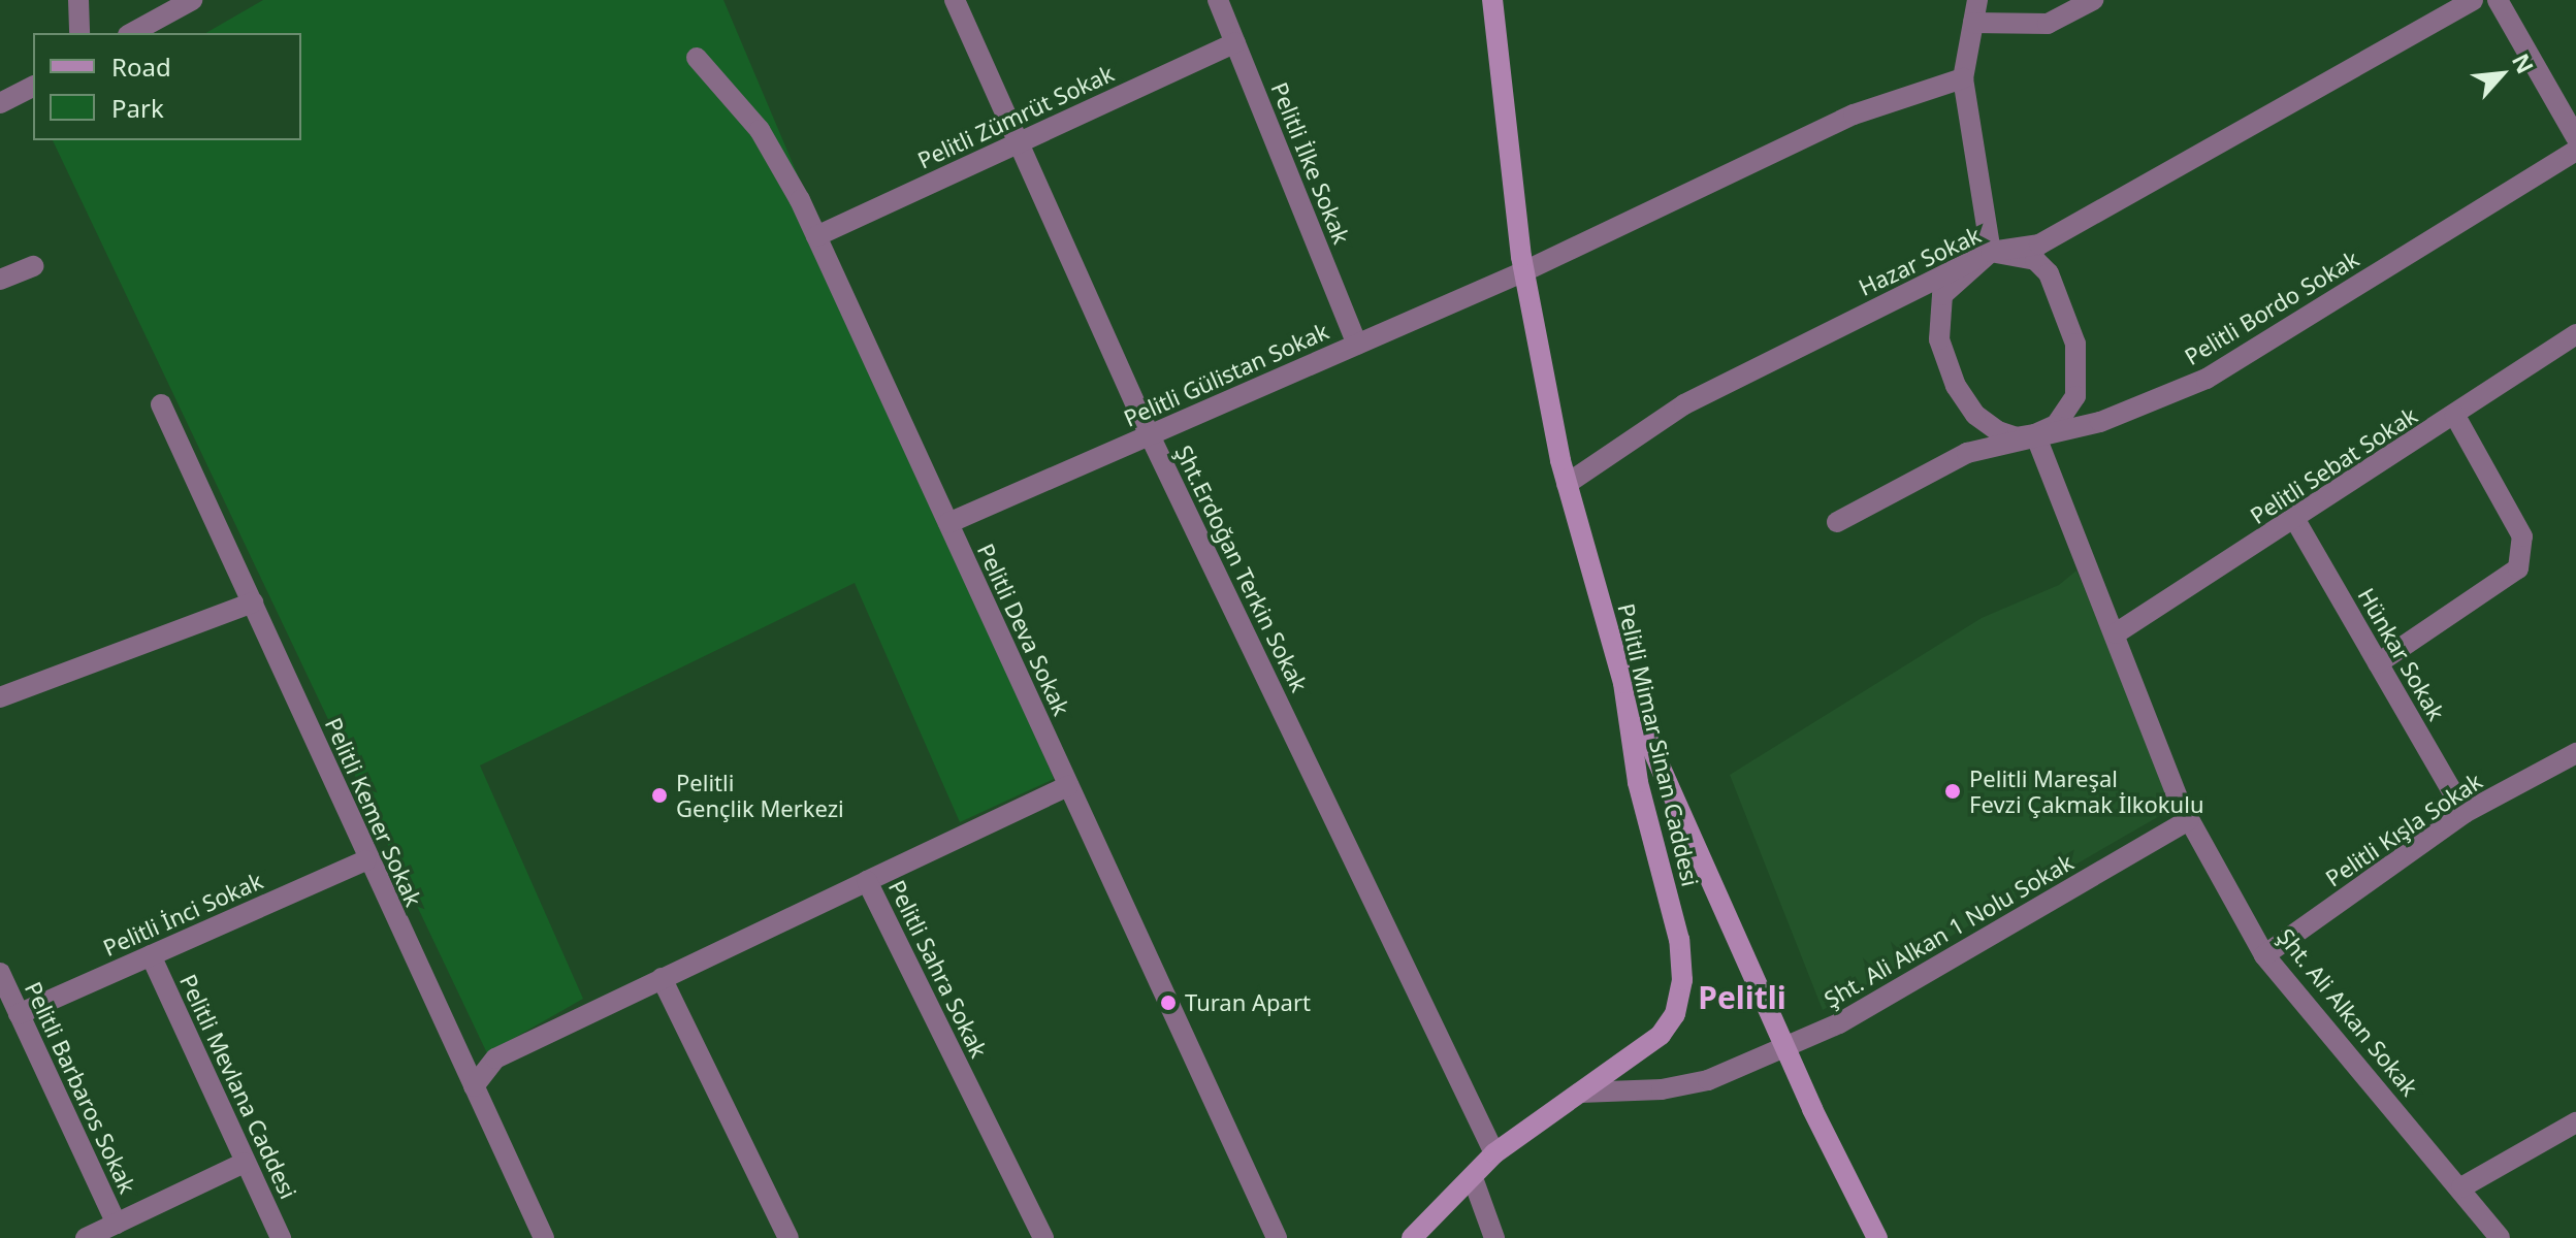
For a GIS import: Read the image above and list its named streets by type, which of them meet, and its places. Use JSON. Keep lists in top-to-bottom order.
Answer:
{
  "streets": {
    "street": [
      "Pelitli Zümrüt Sokak",
      "Pelitli İlke Sokak",
      "Hazar Sokak",
      "Pelitli Bordo Sokak",
      "Pelitli Gülistan Sokak",
      "Pelitli Sebat Sokak",
      "Şht.Erdoğan Terkin Sokak",
      "Pelitli Deva Sokak",
      "Hünkar Sokak",
      "Pelitli Mimar Sinan Caddesi",
      "Pelitli Kemer Sokak",
      "Pelitli Kışla Sokak",
      "Pelitli İnci Sokak",
      "Şht. Ali Alkan 1 Nolu Sokak",
      "Pelitli Sahra Sokak",
      "Şht. Ali Alkan Sokak",
      "Pelitli Mevlana Caddesi",
      "Pelitli Barbaros Sokak"
    ]
  },
  "crossings": [
    ["Pelitli Zümrüt Sokak", "Pelitli İlke Sokak"],
    ["Pelitli Zümrüt Sokak", "Şht.Erdoğan Terkin Sokak"],
    ["Pelitli Zümrüt Sokak", "Pelitli Deva Sokak"],
    ["Pelitli İlke Sokak", "Pelitli Gülistan Sokak"],
    ["Hazar Sokak", "Pelitli Bordo Sokak"],
    ["Hazar Sokak", "Pelitli Mimar Sinan Caddesi"],
    ["Hazar Sokak", "Şht. Ali Alkan Sokak"],
    ["Pelitli Bordo Sokak", "Şht. Ali Alkan Sokak"],
    ["Pelitli Gülistan Sokak", "Şht.Erdoğan Terkin Sokak"],
    ["Pelitli Gülistan Sokak", "Pelitli Deva Sokak"],
    ["Pelitli Gülistan Sokak", "Pelitli Mimar Sinan Caddesi"],
    ["Pelitli Sebat Sokak", "Hünkar Sokak"],
    ["Pelitli Sebat Sokak", "Şht. Ali Alkan Sokak"],
    ["Şht.Erdoğan Terkin Sokak", "Pelitli Mimar Sinan Caddesi"],
    ["Hünkar Sokak", "Pelitli Kışla Sokak"],
    ["Pelitli Mimar Sinan Caddesi", "Şht. Ali Alkan 1 Nolu Sokak"],
    ["Pelitli Kemer Sokak", "Pelitli İnci Sokak"],
    ["Pelitli Kemer Sokak", "Pelitli Sahra Sokak"],
    ["Pelitli Kışla Sokak", "Şht. Ali Alkan Sokak"],
    ["Pelitli İnci Sokak", "Pelitli Mevlana Caddesi"],
    ["Pelitli İnci Sokak", "Pelitli Barbaros Sokak"],
    ["Şht. Ali Alkan 1 Nolu Sokak", "Şht. Ali Alkan Sokak"]
  ],
  "districts": ["Pelitli"],
  "places": ["Pelitli Mareşal Fevzi Çakmak İlkokulu", "Pelitli Gençlik Merkezi", "Turan Apart"],
  "legend": ["Road", "Park"],
  "north": "top right"
}
